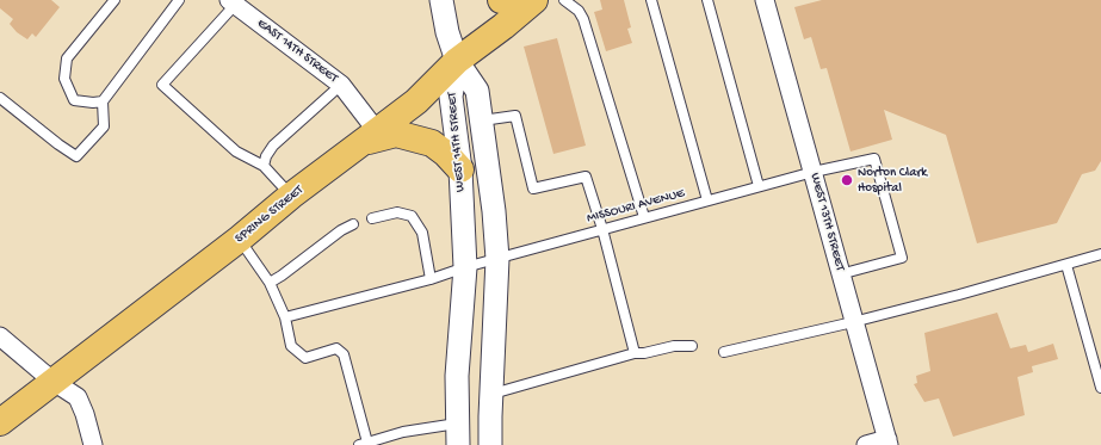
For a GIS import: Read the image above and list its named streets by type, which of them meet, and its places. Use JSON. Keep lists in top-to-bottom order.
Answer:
{
  "streets": {
    "main road": ["SPRING STREET"],
    "street": ["EAST 14TH STREET", "WEST 14TH STREET", "WEST 13TH STREET"],
    "lane": ["MISSOURI AVENUE"]
  },
  "crossings": [
    ["EAST 14TH STREET", "SPRING STREET"],
    ["WEST 14TH STREET", "MISSOURI AVENUE"],
    ["WEST 14TH STREET", "SPRING STREET"],
    ["MISSOURI AVENUE", "WEST 13TH STREET"]
  ],
  "places": ["Norton Clark Hospital"]
}
